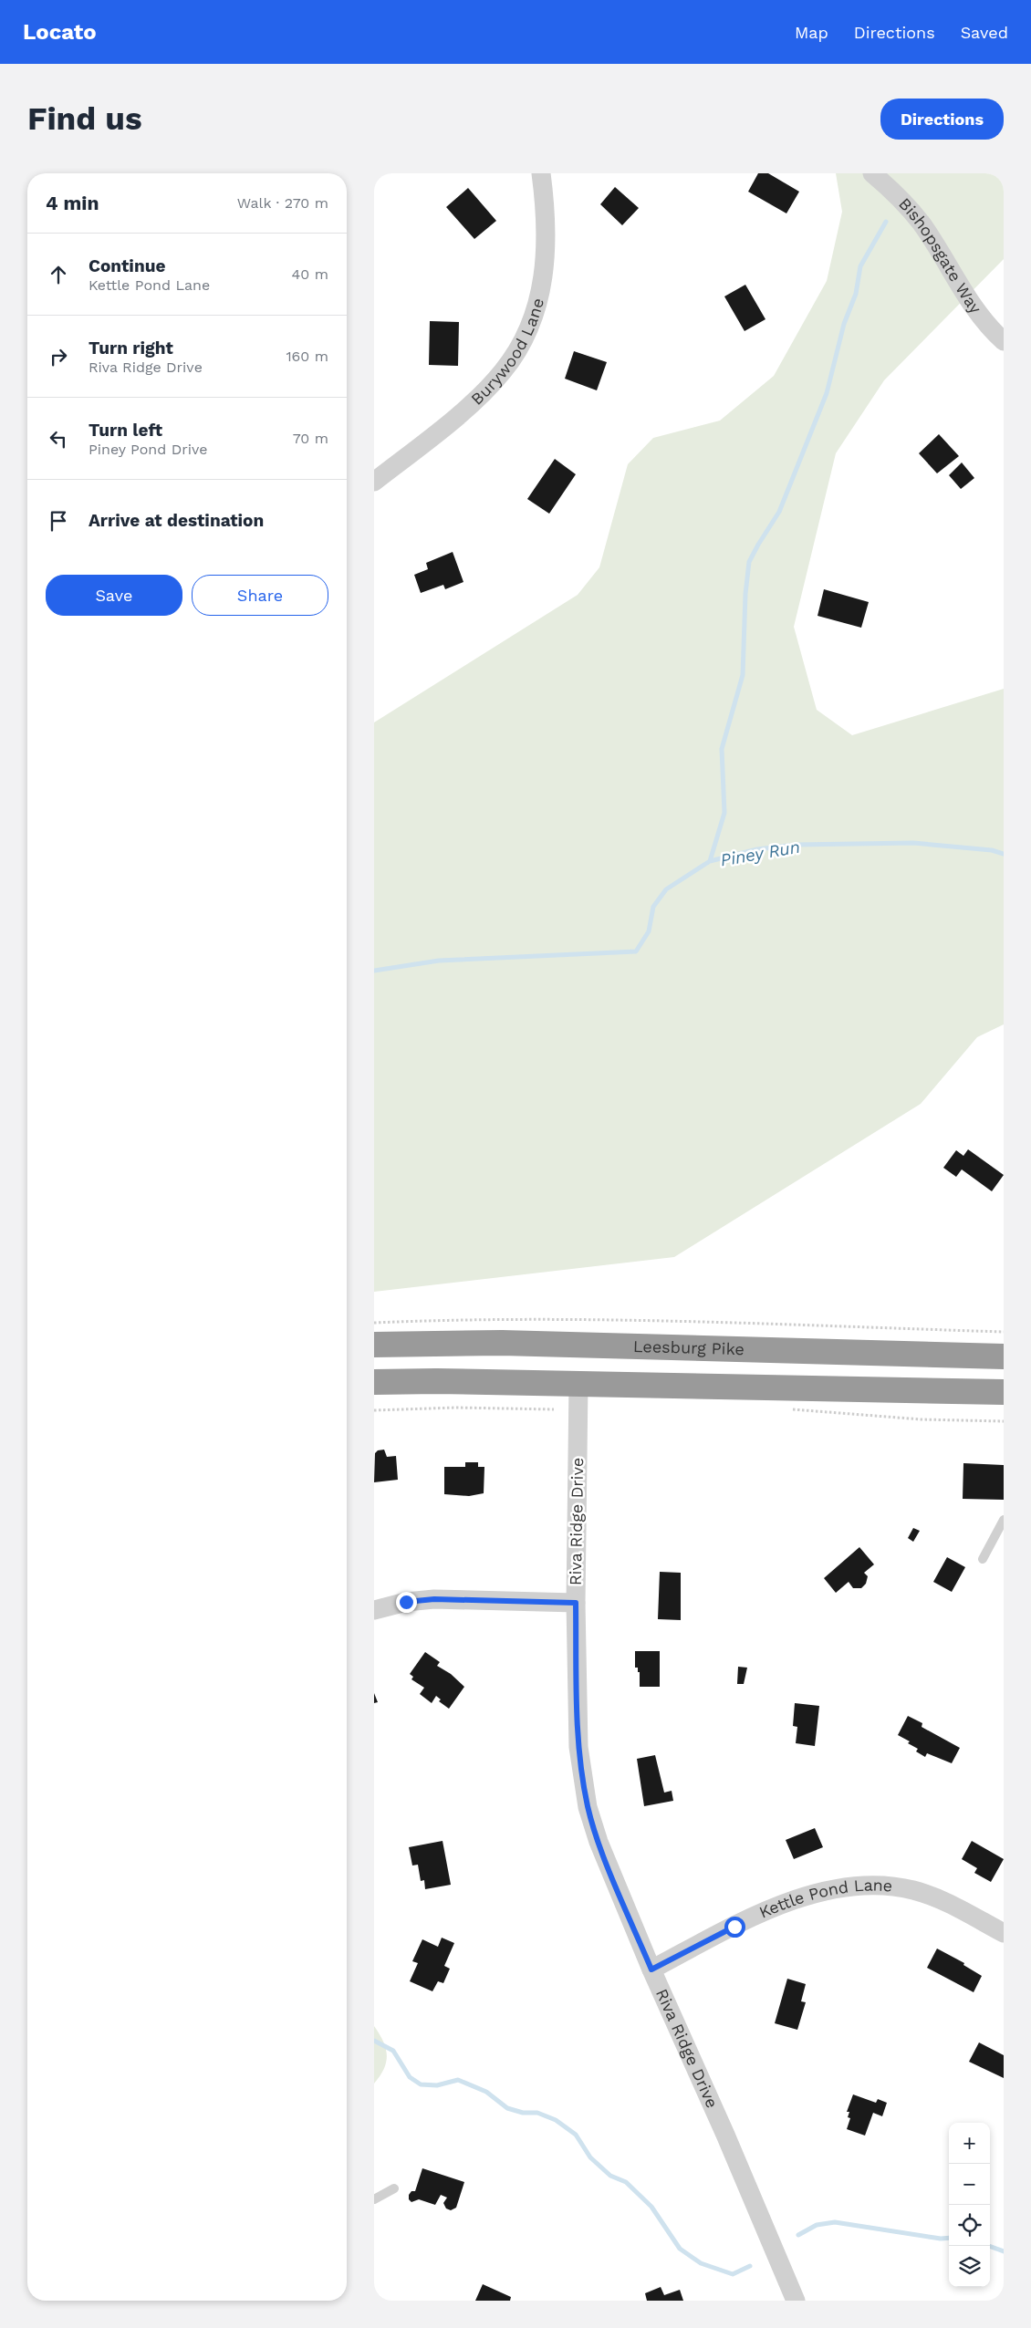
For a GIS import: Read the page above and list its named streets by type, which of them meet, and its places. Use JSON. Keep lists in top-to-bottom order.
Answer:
{
  "streets": {
    "highway": ["Leesburg Pike"],
    "street": [
      "Bishopsgate Way",
      "Burywood Lane",
      "Riva Ridge Drive",
      "Kettle Pond Lane"
    ]
  },
  "crossings": [
    ["Riva Ridge Drive", "Kettle Pond Lane"]
  ],
  "water": ["Piney Run"],
  "page": {
    "header": "Locato",
    "nav": ["Map", "Directions", "Saved"],
    "buttons": [
      "Directions",
      ["Save", "Share"]
    ],
    "title": "Find us",
    "heading": ["4 min", "Walk · 270 m"],
    "list": [
      ["Continue", "Kettle Pond Lane", "40 m"],
      ["Turn right", "Riva Ridge Drive", "160 m"],
      ["Turn left", "Piney Pond Drive", "70 m"],
      "Arrive at destination"
    ],
    "map_buttons": ["+", "−"]
  }
}
